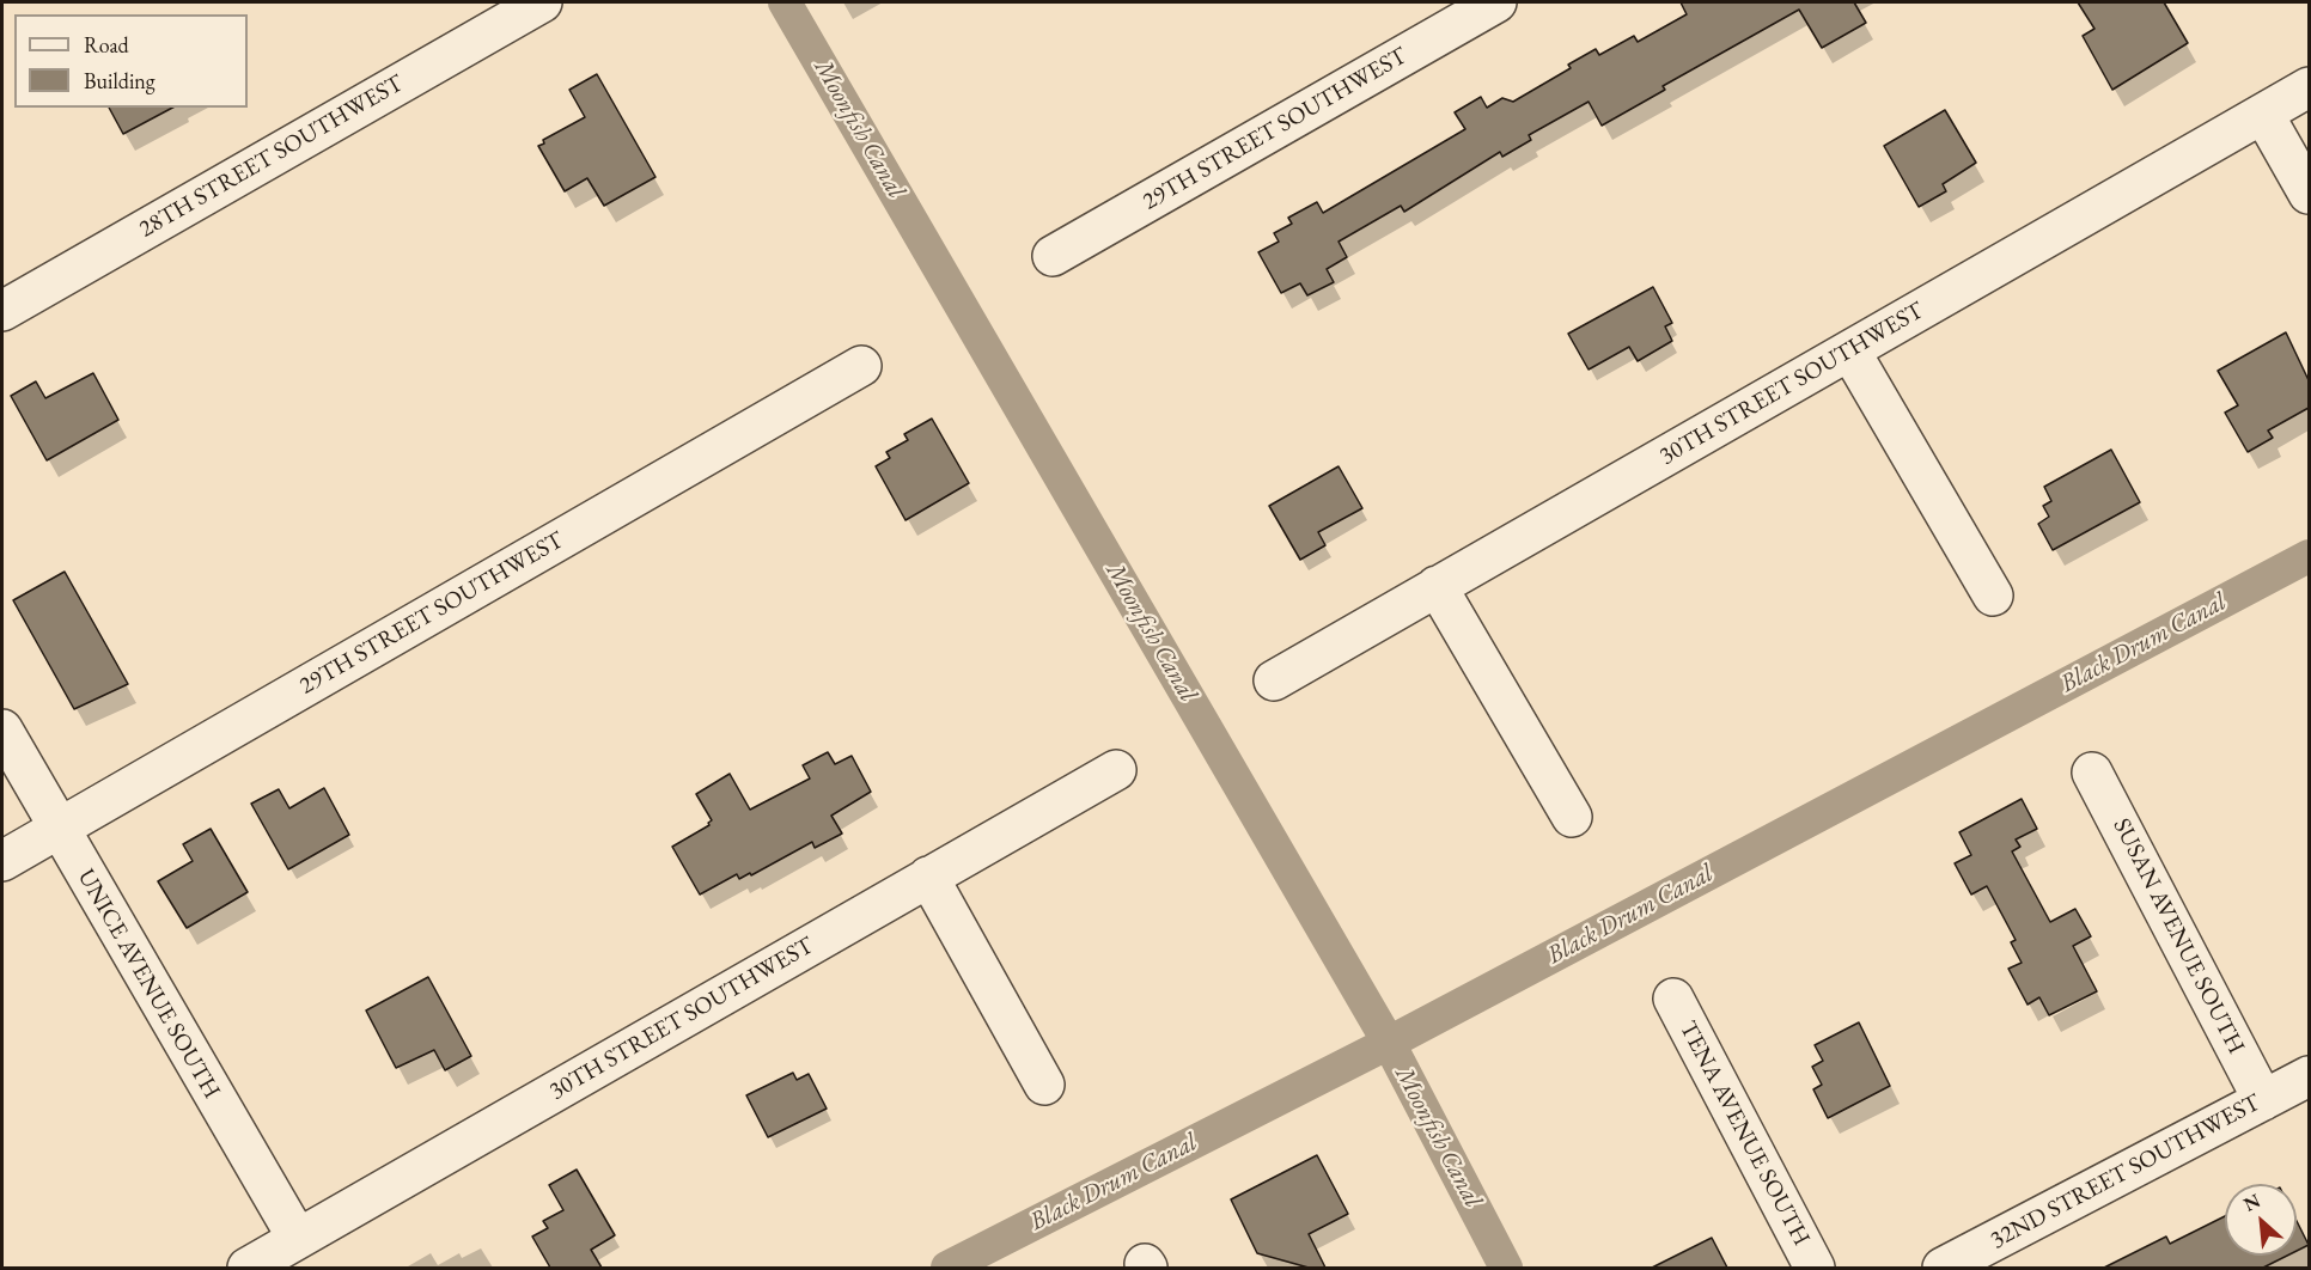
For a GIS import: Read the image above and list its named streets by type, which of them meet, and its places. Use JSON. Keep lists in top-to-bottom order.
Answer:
{
  "streets": {
    "street": [
      "29TH STREET SOUTHWEST",
      "28TH STREET SOUTHWEST",
      "30TH STREET SOUTHWEST",
      "SUSAN AVENUE SOUTH",
      "UNICE AVENUE SOUTH",
      "TENA AVENUE SOUTH",
      "32ND STREET SOUTHWEST"
    ]
  },
  "crossings": [
    ["29TH STREET SOUTHWEST", "UNICE AVENUE SOUTH"],
    ["30TH STREET SOUTHWEST", "UNICE AVENUE SOUTH"],
    ["SUSAN AVENUE SOUTH", "32ND STREET SOUTHWEST"]
  ],
  "water": ["Moonfish Canal", "Black Drum Canal"],
  "legend": ["Road", "Building"],
  "north": "top left"
}
